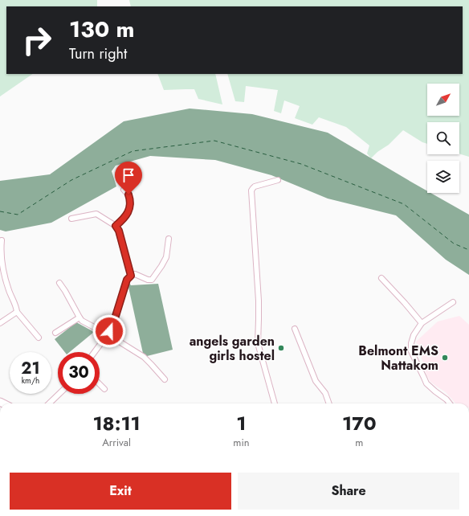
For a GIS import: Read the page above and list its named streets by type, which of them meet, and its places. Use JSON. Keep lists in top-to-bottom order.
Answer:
{
  "places": ["angels garden girls hostel", "Belmont EMS Nattakom"],
  "north": "top right",
  "page": {
    "turn": ["130 m", "Turn right"],
    "speed": "21 km/h",
    "limit": "30",
    "eta": [
      "18:11",
      "Arrival",
      "1",
      "min",
      "170",
      "m"
    ],
    "buttons": ["Exit", "Share"]
  }
}
